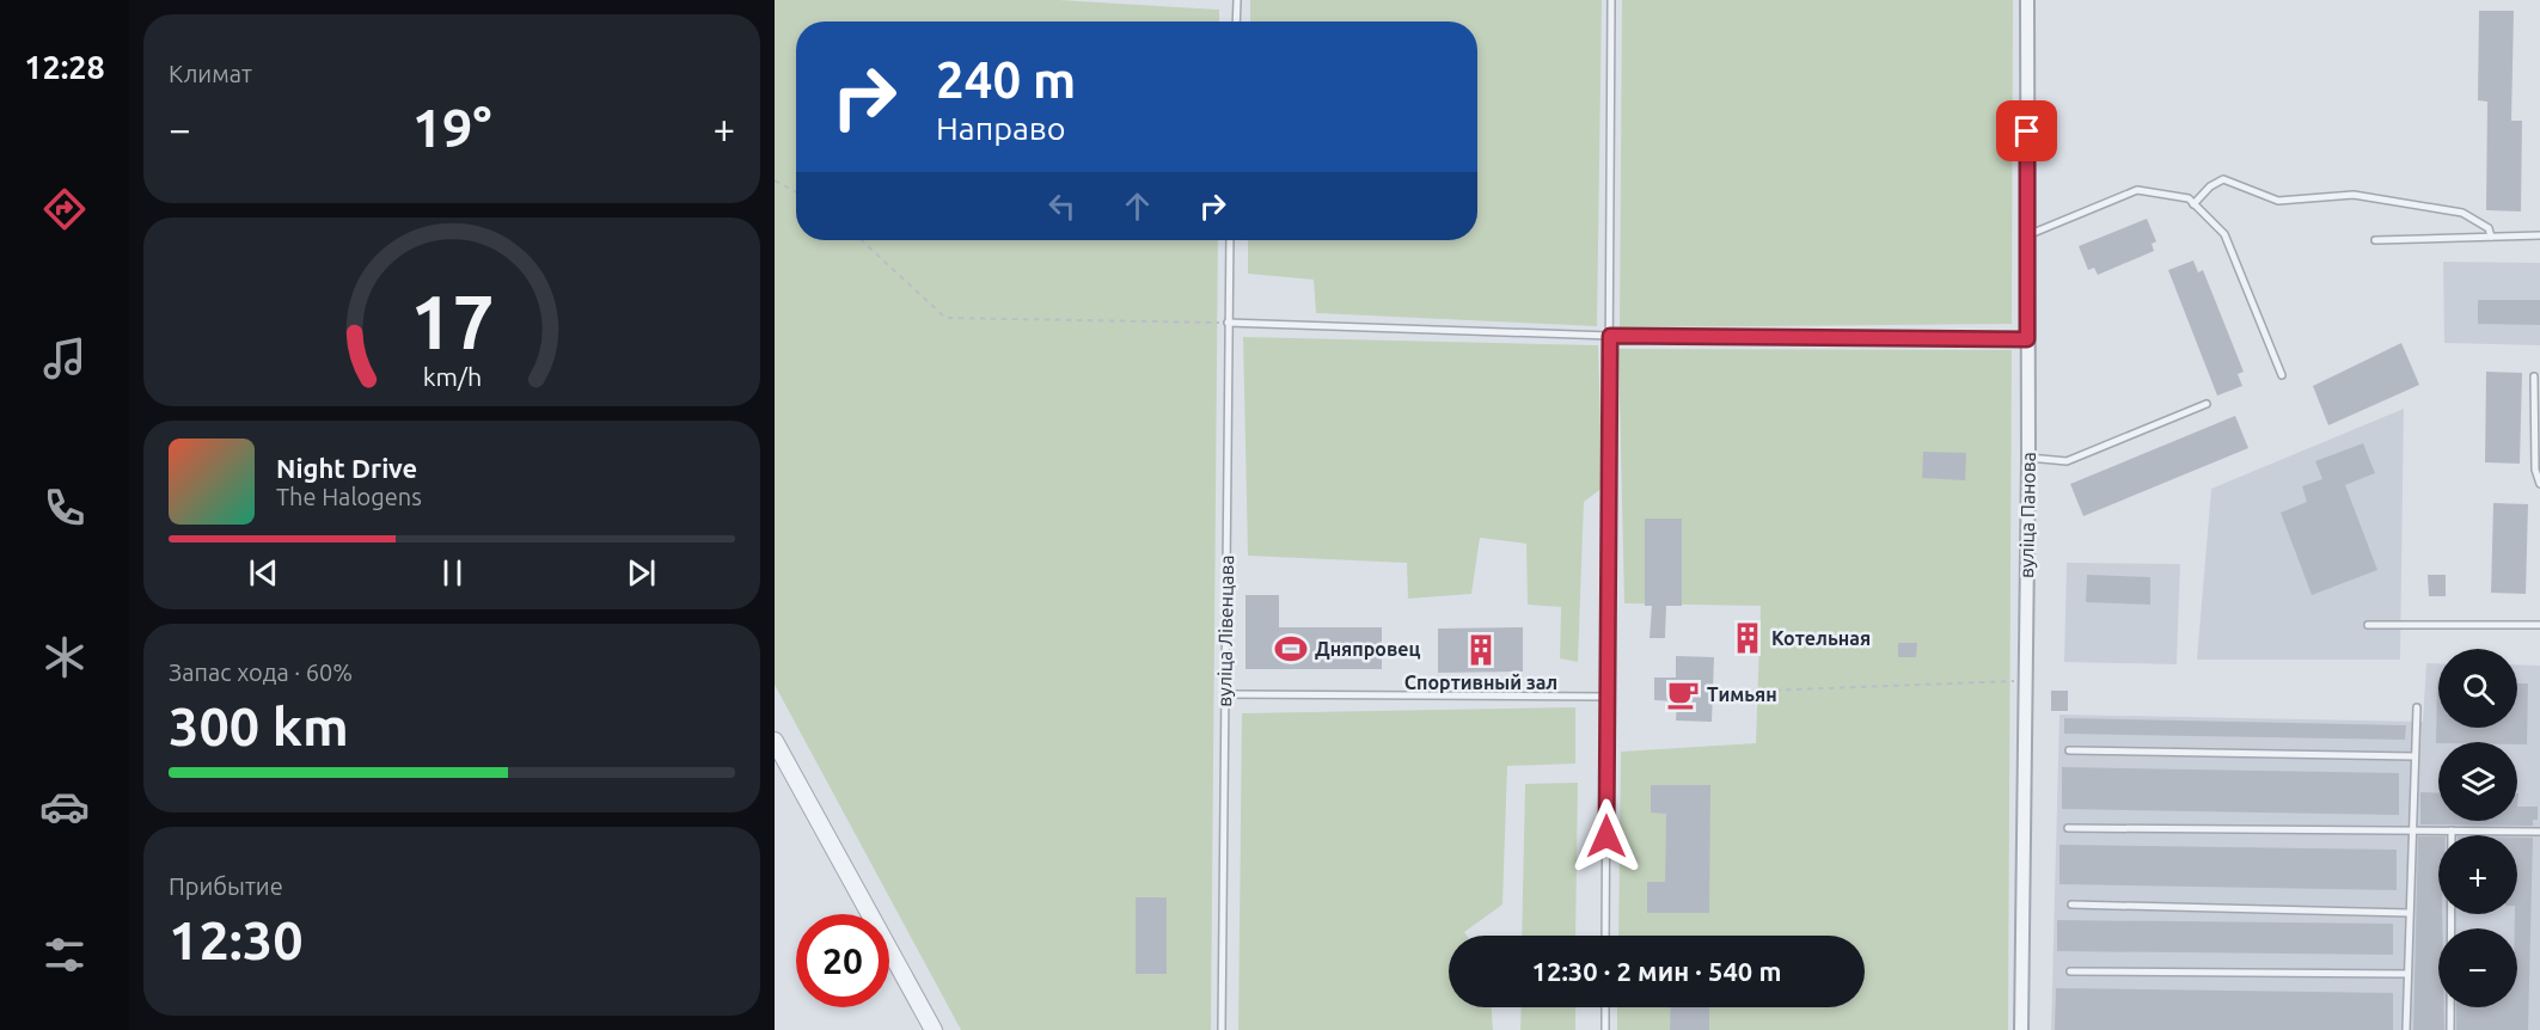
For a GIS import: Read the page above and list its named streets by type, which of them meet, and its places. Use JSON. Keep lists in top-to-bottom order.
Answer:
{
  "streets": {
    "street": ["вуліца Панова"],
    "lane": ["вуліца Лівенцава"]
  },
  "places": {
    "building": ["Котельная", "Спортивный зал"],
    "sports": ["Дняпровец"],
    "cafe": ["Тимьян"]
  },
  "page": {
    "tabs": "12:28",
    "tile": [
      "Климат",
      ["Запас хода · 60%", "300 km"],
      ["Прибытие", "12:30"]
    ],
    "turn": ["240 m", "Направо"],
    "heat": ["−", "19°", "+"],
    "song": ["Night Drive", "The Halogens"],
    "map_buttons": ["+", "−"],
    "limit": "20",
    "trip": "12:30 · 2 мин · 540 m",
    "gauge": ["17", "km/h"]
  }
}
